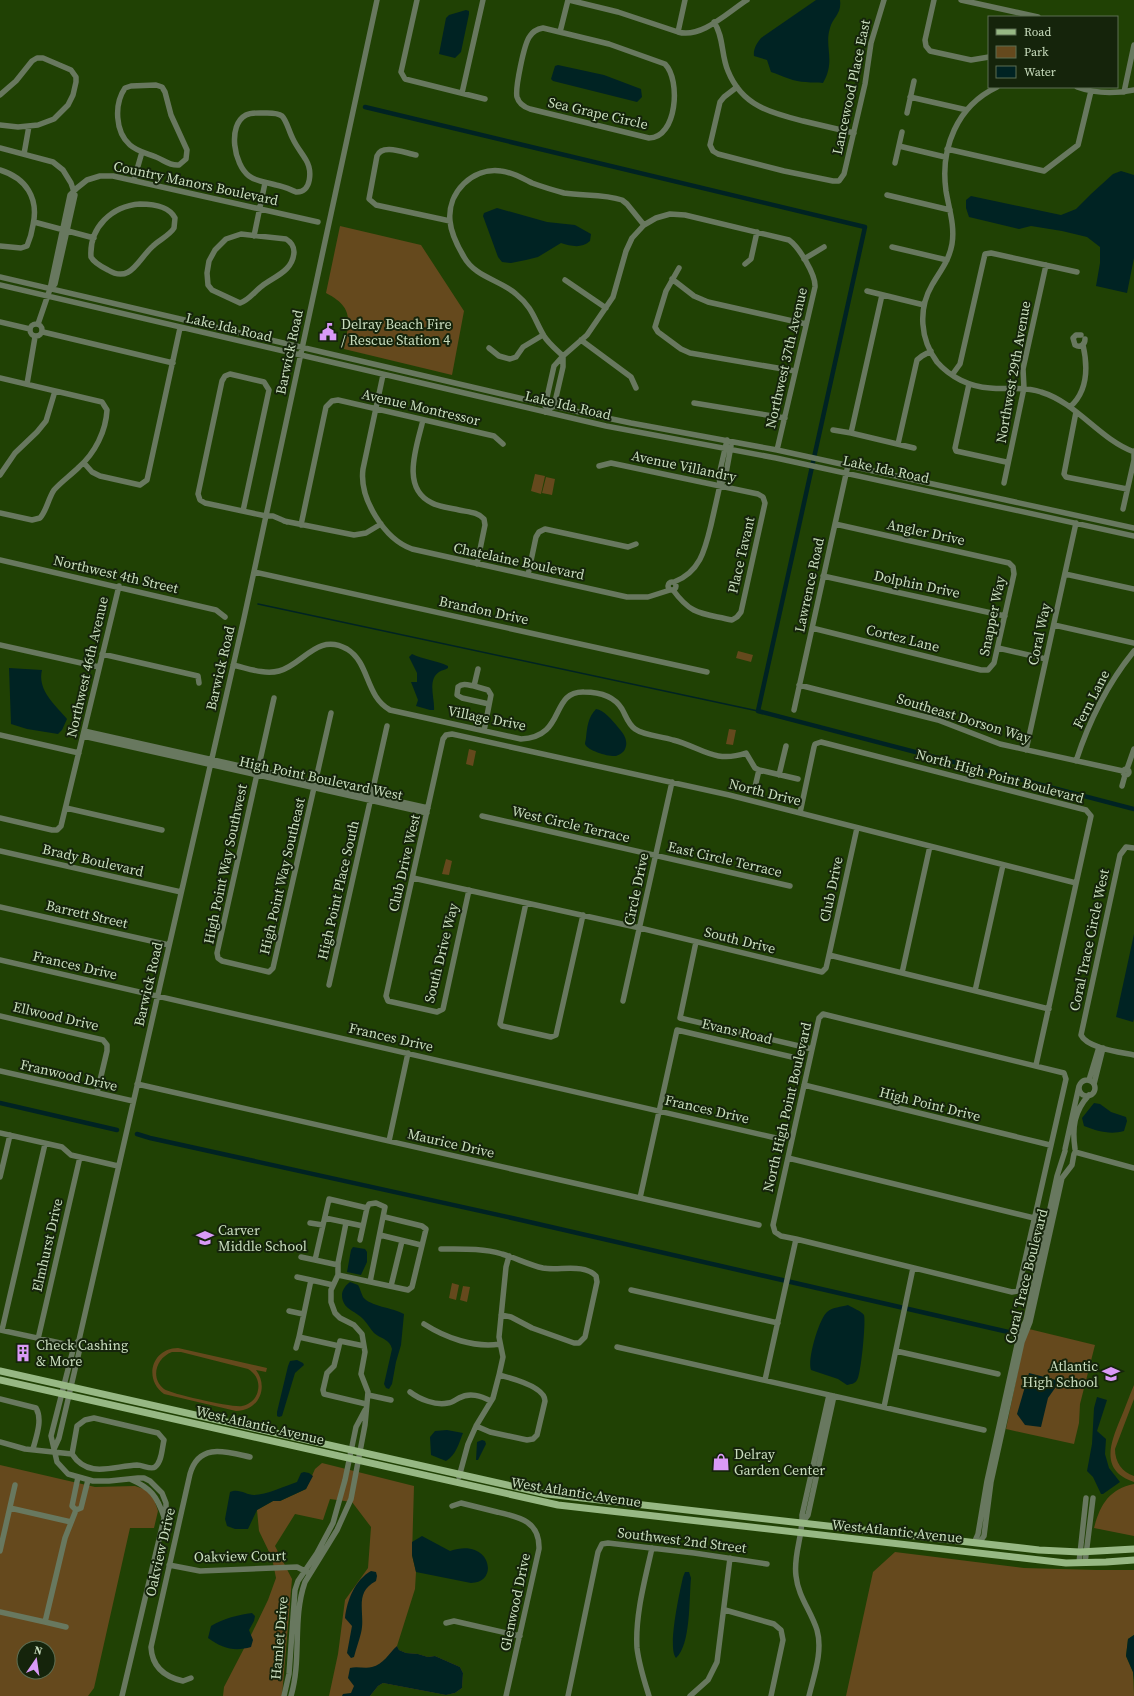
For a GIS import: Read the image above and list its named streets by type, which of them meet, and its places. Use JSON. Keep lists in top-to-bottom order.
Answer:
{
  "streets": {
    "main road": ["West Atlantic Avenue"],
    "street": [
      "Lancewood Place East",
      "Sea Grape Circle",
      "Country Manors Boulevard",
      "Lake Ida Road",
      "Barwick Road",
      "Northwest 37th Avenue",
      "Northwest 29th Avenue",
      "Avenue Montressor",
      "Avenue Villandry",
      "Angler Drive",
      "Place Tavant",
      "Chatelaine Boulevard",
      "Northwest 4th Street",
      "Dolphin Drive",
      "Lawrence Road",
      "Brandon Drive",
      "Snapper Way",
      "Coral Way",
      "Cortez Lane",
      "Northwest 46th Avenue",
      "Fern Lane",
      "Village Drive",
      "Southeast Dorson Way",
      "North High Point Boulevard",
      "High Point Boulevard West",
      "North Drive",
      "West Circle Terrace",
      "East Circle Terrace",
      "Brady Boulevard",
      "Club Drive West",
      "High Point Way Southwest",
      "High Point Way Southeast",
      "Circle Drive",
      "Club Drive",
      "High Point Place South",
      "Barrett Street",
      "South Drive",
      "Coral Trace Circle West",
      "South Drive Way",
      "Frances Drive",
      "Ellwood Drive",
      "Evans Road",
      "Franwood Drive",
      "High Point Drive",
      "Maurice Drive",
      "Elmhurst Drive",
      "Coral Trace Boulevard",
      "Southwest 2nd Street",
      "Oakview Drive",
      "Oakview Court",
      "Glenwood Drive",
      "Hamlet Drive"
    ]
  },
  "crossings": [
    ["Lake Ida Road", "Barwick Road"],
    ["Lake Ida Road", "Northwest 37th Avenue"],
    ["Lake Ida Road", "Chatelaine Boulevard"],
    ["Lake Ida Road", "Lawrence Road"],
    ["Lake Ida Road", "Coral Way"],
    ["Barwick Road", "Brandon Drive"],
    ["Barwick Road", "Village Drive"],
    ["Barwick Road", "High Point Boulevard West"],
    ["Barwick Road", "Brady Boulevard"],
    ["Barwick Road", "Barrett Street"],
    ["Barwick Road", "Frances Drive"],
    ["Barwick Road", "Franwood Drive"],
    ["Barwick Road", "Maurice Drive"],
    ["Barwick Road", "West Atlantic Avenue"],
    ["Avenue Montressor", "Chatelaine Boulevard"],
    ["Avenue Villandry", "Place Tavant"],
    ["Avenue Villandry", "Chatelaine Boulevard"],
    ["Angler Drive", "Lawrence Road"],
    ["Angler Drive", "Snapper Way"],
    ["Place Tavant", "Chatelaine Boulevard"],
    ["Northwest 4th Street", "Northwest 46th Avenue"],
    ["Dolphin Drive", "Lawrence Road"],
    ["Dolphin Drive", "Snapper Way"],
    ["Lawrence Road", "Cortez Lane"],
    ["Lawrence Road", "Southeast Dorson Way"],
    ["Snapper Way", "Cortez Lane"],
    ["Coral Way", "Southeast Dorson Way"],
    ["Northwest 46th Avenue", "High Point Boulevard West"],
    ["Fern Lane", "Southeast Dorson Way"],
    ["North High Point Boulevard", "North Drive"],
    ["North High Point Boulevard", "High Point Drive"],
    ["High Point Boulevard West", "Club Drive West"],
    ["High Point Boulevard West", "High Point Way Southwest"],
    ["High Point Boulevard West", "High Point Way Southeast"],
    ["High Point Boulevard West", "High Point Place South"],
    ["North Drive", "Club Drive West"],
    ["North Drive", "Circle Drive"],
    ["North Drive", "Club Drive"],
    ["West Circle Terrace", "East Circle Terrace"],
    ["West Circle Terrace", "Circle Drive"],
    ["East Circle Terrace", "Circle Drive"],
    ["Club Drive West", "South Drive"],
    ["Club Drive West", "South Drive Way"],
    ["High Point Way Southwest", "High Point Way Southeast"],
    ["Circle Drive", "South Drive"],
    ["Club Drive", "South Drive"],
    ["South Drive", "South Drive Way"],
    ["Coral Trace Circle West", "Coral Trace Boulevard"],
    ["Frances Drive", "Evans Road"],
    ["Ellwood Drive", "Franwood Drive"],
    ["West Atlantic Avenue", "Hamlet Drive"],
    ["Oakview Drive", "Oakview Court"],
    ["Oakview Court", "Hamlet Drive"]
  ],
  "places": {
    "public building": ["Delray Beach Fire / Rescue Station 4"],
    "school or university": ["Carver Middle School", "Atlantic High School"],
    "building": ["Check Cashing & More"],
    "shop": ["Delray Garden Center"]
  },
  "legend": ["Road", "Park", "Water"],
  "north": "top"
}
